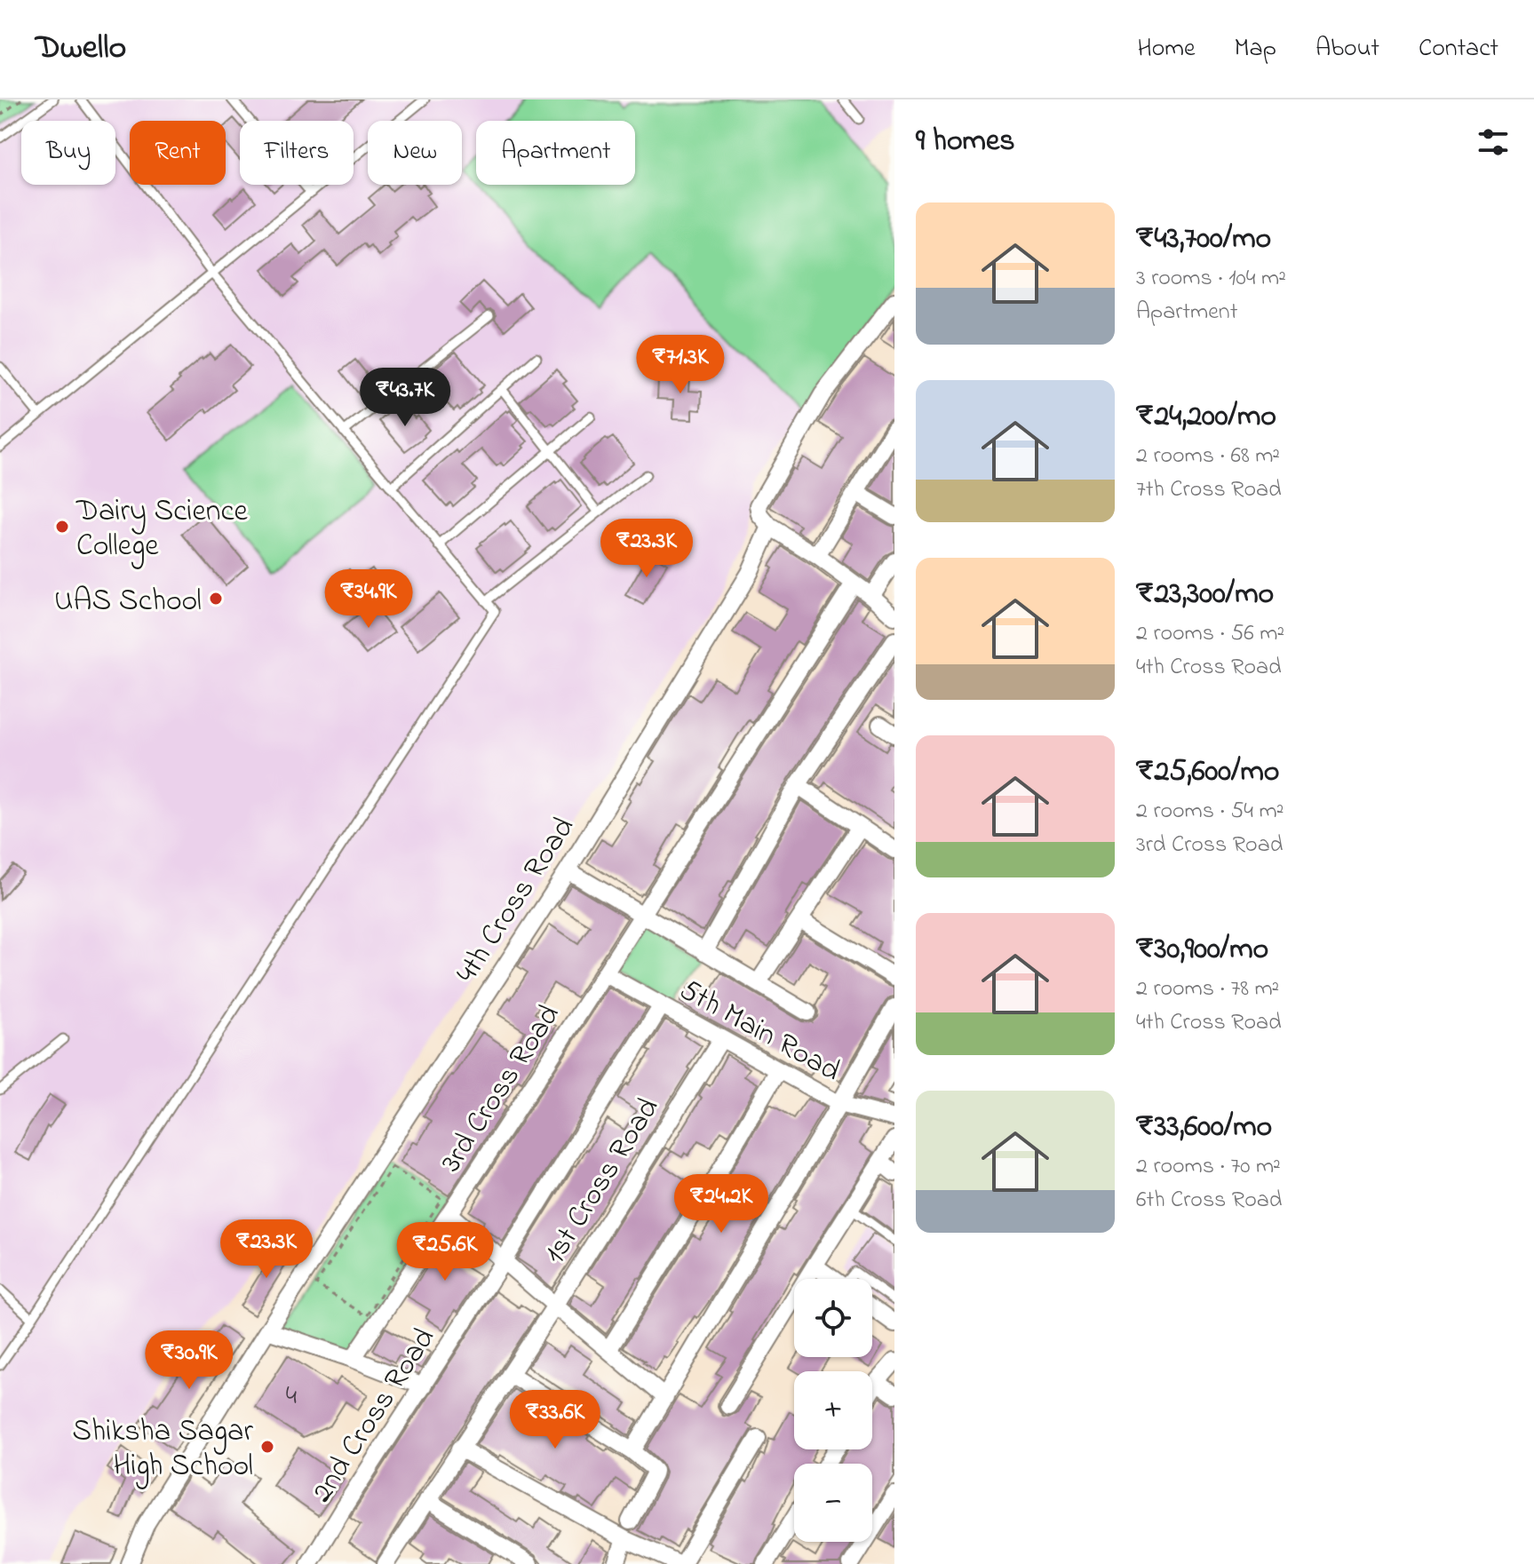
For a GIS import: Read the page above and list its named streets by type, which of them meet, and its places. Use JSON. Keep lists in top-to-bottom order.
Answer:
{
  "streets": {
    "street": [
      "4th Cross Road",
      "5th Main Road",
      "3rd Cross Road",
      "1st Cross Road",
      "2nd Cross Road"
    ]
  },
  "crossings": [
    ["5th Main Road", "3rd Cross Road"],
    ["5th Main Road", "1st Cross Road"],
    ["5th Main Road", "2nd Cross Road"]
  ],
  "places": ["Dairy Science College", "UAS School", "Shiksha Sagar High School"],
  "house_numbers": ["4"],
  "page": {
    "header": "Dwello",
    "nav": [
      "Home",
      "Map",
      "About",
      "Contact"
    ],
    "heading": "9 homes",
    "chip": [
      "Buy",
      "Rent",
      "Filters",
      "New",
      "Apartment"
    ],
    "list": [
      {
        "name": "₹43,700/mo",
        "note": "3 rooms · 104 m² · Apartment"
      },
      {
        "name": "₹24,200/mo",
        "note": "2 rooms · 68 m² · 7th Cross Road"
      },
      {
        "name": "₹23,300/mo",
        "note": "2 rooms · 56 m² · 4th Cross Road"
      },
      {
        "name": "₹25,600/mo",
        "note": "2 rooms · 54 m² · 3rd Cross Road"
      },
      {
        "name": "₹30,900/mo",
        "note": "2 rooms · 78 m² · 4th Cross Road"
      },
      {
        "name": "₹33,600/mo",
        "note": "2 rooms · 70 m² · 6th Cross Road"
      }
    ],
    "price": [
      "₹71.3K",
      "₹43.7K",
      "₹23.3K",
      "₹34.9K",
      "₹24.2K",
      "₹23.3K",
      "₹25.6K",
      "₹30.9K",
      "₹33.6K"
    ],
    "map_buttons": ["+", "−"]
  }
}
